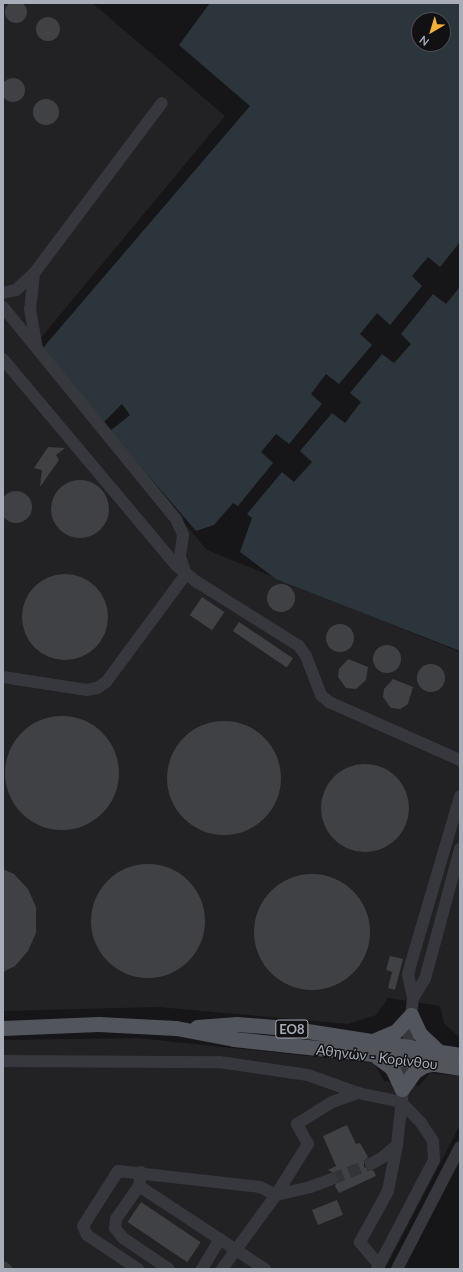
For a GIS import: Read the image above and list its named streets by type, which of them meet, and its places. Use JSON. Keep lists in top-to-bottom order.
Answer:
{
  "streets": {
    "main road": ["ΕΟ8", "Αθηνών - Κορίνθου"]
  },
  "north": "bottom left"
}
